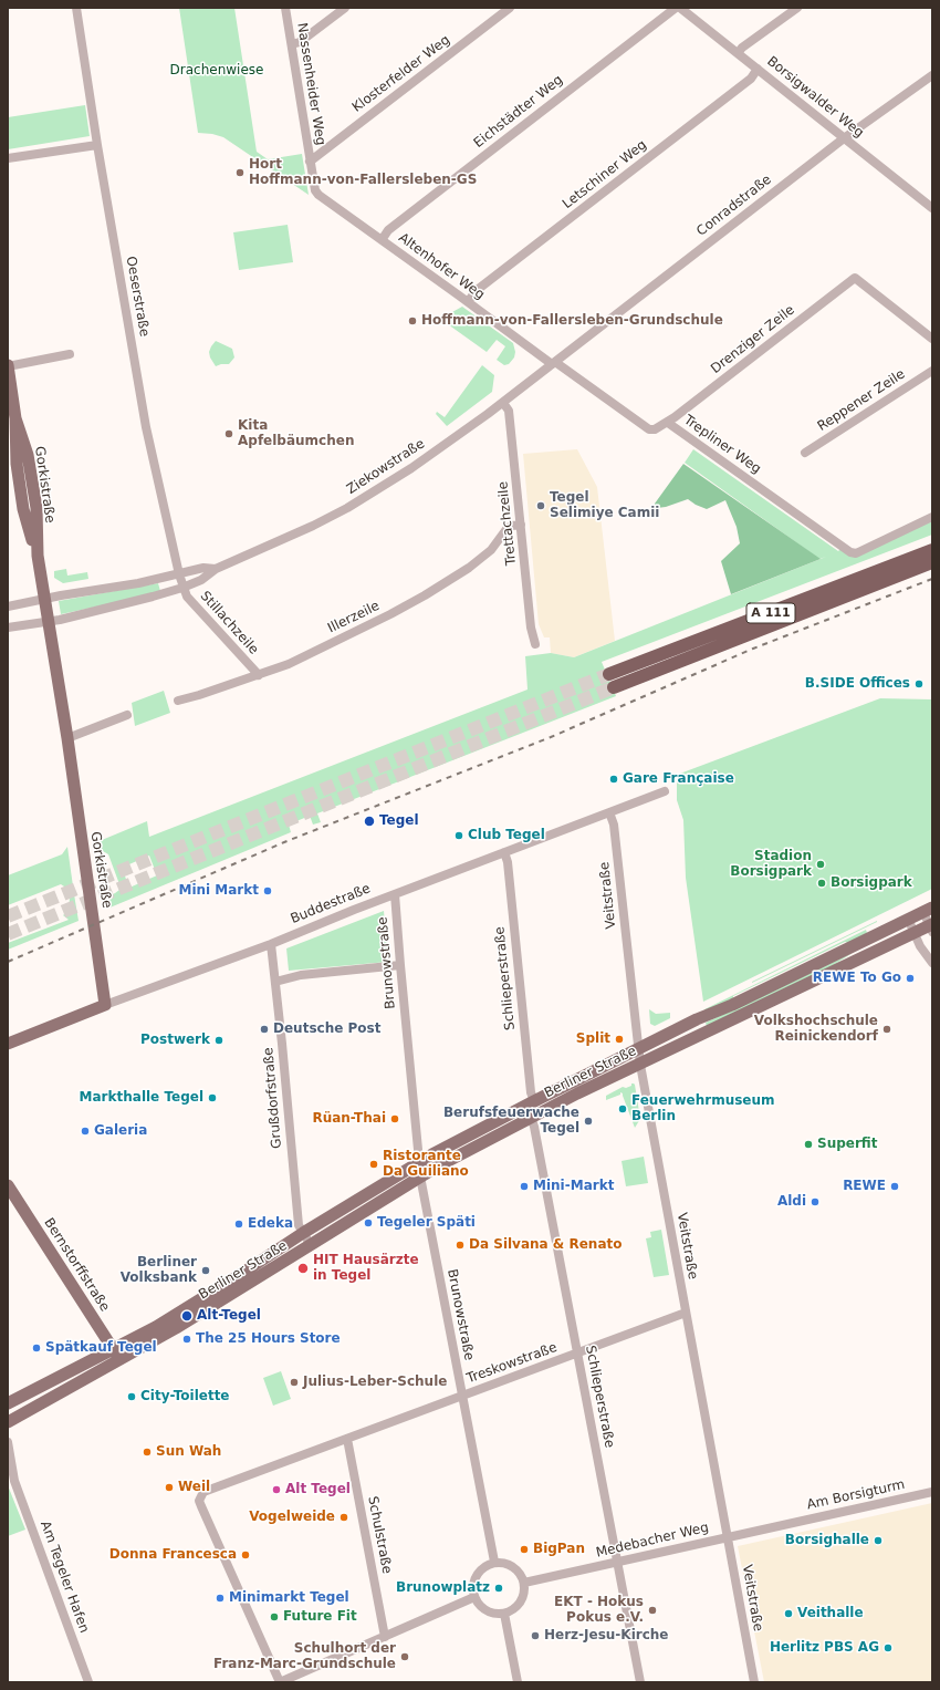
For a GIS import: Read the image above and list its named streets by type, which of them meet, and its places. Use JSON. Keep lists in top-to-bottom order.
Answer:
{
  "streets": {
    "highway": ["A 111"],
    "main road": [
      "Gorkistraße",
      "Buddestraße",
      "Berliner Straße",
      "Bernstorffstraße"
    ],
    "street": [
      "Klosterfelder Weg",
      "Nassenheider Weg",
      "Borsigwalder Weg",
      "Eichstädter Weg",
      "Letschiner Weg",
      "Conradstraße",
      "Altenhofer Weg",
      "Oeserstraße",
      "Drenziger Zeile",
      "Reppener Zeile",
      "Trepliner Weg",
      "Ziekowstraße",
      "Trettachzeile",
      "Illerzeile",
      "Stillachzeile",
      "Veitstraße",
      "Brunowstraße",
      "Schlieperstraße",
      "Grußdorfstraße",
      "Treskowstraße",
      "Am Borsigturm",
      "Schulstraße",
      "Medebacher Weg",
      "Am Tegeler Hafen"
    ]
  },
  "crossings": [
    ["Klosterfelder Weg", "Nassenheider Weg"],
    ["Nassenheider Weg", "Altenhofer Weg"],
    ["Borsigwalder Weg", "Letschiner Weg"],
    ["Borsigwalder Weg", "Conradstraße"],
    ["Eichstädter Weg", "Altenhofer Weg"],
    ["Letschiner Weg", "Altenhofer Weg"],
    ["Conradstraße", "Altenhofer Weg"],
    ["Conradstraße", "Trepliner Weg"],
    ["Conradstraße", "Ziekowstraße"],
    ["Altenhofer Weg", "Trepliner Weg"],
    ["Altenhofer Weg", "Ziekowstraße"],
    ["Oeserstraße", "Ziekowstraße"],
    ["Oeserstraße", "Stillachzeile"],
    ["Drenziger Zeile", "Trepliner Weg"],
    ["Trepliner Weg", "Ziekowstraße"],
    ["Ziekowstraße", "Gorkistraße"],
    ["Ziekowstraße", "Trettachzeile"],
    ["Ziekowstraße", "Stillachzeile"],
    ["Gorkistraße", "Buddestraße"],
    ["Trettachzeile", "Illerzeile"],
    ["Illerzeile", "Stillachzeile"],
    ["Veitstraße", "Buddestraße"],
    ["Veitstraße", "Berliner Straße"],
    ["Veitstraße", "Treskowstraße"],
    ["Veitstraße", "Medebacher Weg"],
    ["Buddestraße", "Brunowstraße"],
    ["Buddestraße", "Schlieperstraße"],
    ["Buddestraße", "Grußdorfstraße"],
    ["Brunowstraße", "Berliner Straße"],
    ["Brunowstraße", "Treskowstraße"],
    ["Brunowstraße", "Medebacher Weg"],
    ["Schlieperstraße", "Berliner Straße"],
    ["Schlieperstraße", "Treskowstraße"],
    ["Schlieperstraße", "Medebacher Weg"],
    ["Berliner Straße", "Grußdorfstraße"],
    ["Berliner Straße", "Bernstorffstraße"],
    ["Treskowstraße", "Schulstraße"],
    ["Am Borsigturm", "Medebacher Weg"]
  ],
  "parks": ["Drachenwiese"],
  "places": [
    "Hort Hoffmann-von-Fallersleben-GS",
    "Hoffmann-von-Fallersleben-Grundschule",
    "Kita Apfelbäumchen",
    "Tegel Selimiye Camii",
    "B.SIDE Offices",
    "Gare Française",
    "Tegel",
    "Club Tegel",
    "Stadion Borsigpark",
    "Borsigpark",
    "Mini Markt",
    "REWE To Go",
    "Deutsche Post",
    "Volkshochschule Reinickendorf",
    "Split",
    "Postwerk",
    "Markthalle Tegel",
    "Feuerwehrmuseum Berlin",
    "Rüan-Thai",
    "Berufsfeuerwache Tegel",
    "Galeria",
    "Superfit",
    "Ristorante Da Guiliano",
    "Mini-Markt",
    "REWE",
    "Aldi",
    "Tegeler Späti",
    "Edeka",
    "Da Silvana & Renato",
    "HIT Hausärzte in Tegel",
    "Berliner Volksbank",
    "Alt-Tegel",
    "The 25 Hours Store",
    "Spätkauf Tegel",
    "Julius-Leber-Schule",
    "City-Toilette",
    "Sun Wah",
    "Weil",
    "Alt Tegel",
    "Vogelweide",
    "Borsighalle",
    "BigPan",
    "Donna Francesca",
    "Brunowplatz",
    "Minimarkt Tegel",
    "EKT - Hokus Pokus e.V.",
    "Veithalle",
    "Future Fit",
    "Herz-Jesu-Kirche",
    "Herlitz PBS AG",
    "Schulhort der Franz-Marc-Grundschule"
  ]
}
